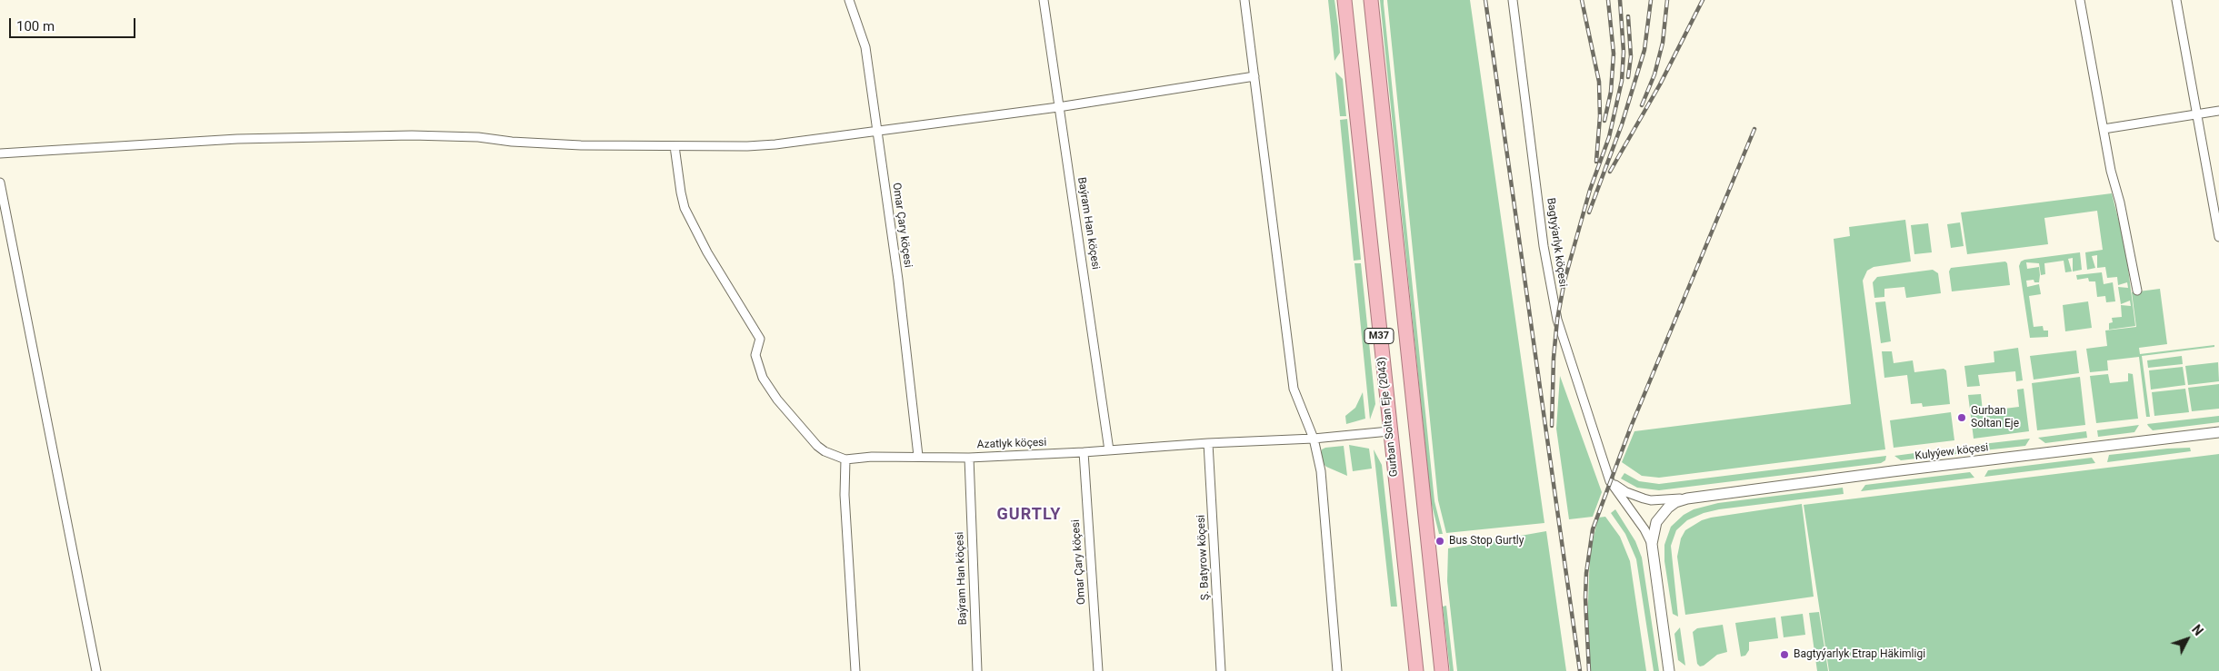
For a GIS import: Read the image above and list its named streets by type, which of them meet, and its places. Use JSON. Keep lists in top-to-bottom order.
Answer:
{
  "streets": {
    "highway": ["M37", "Gurban Soltan Eje (2043)"],
    "street": [
      "Baýram Han köçesi",
      "Omar Çary köçesi",
      "Bagtyýarlyk köçesi",
      "Azatlyk köçesi",
      "Kulyýew köçesi",
      "Ş. Batyrow köçesi"
    ]
  },
  "crossings": [
    ["Baýram Han köçesi", "Azatlyk köçesi"],
    ["Omar Çary köçesi", "Azatlyk köçesi"],
    ["Gurban Soltan Eje (2043)", "Azatlyk köçesi"],
    ["Azatlyk köçesi", "Ş. Batyrow köçesi"]
  ],
  "districts": ["GURTLY"],
  "places": ["Gurban Soltan Eje", "Bus Stop Gurtly", "Bagtyýarlyk Etrap Häkimligi"],
  "scale_bar": "100 m",
  "north": "top right"
}
